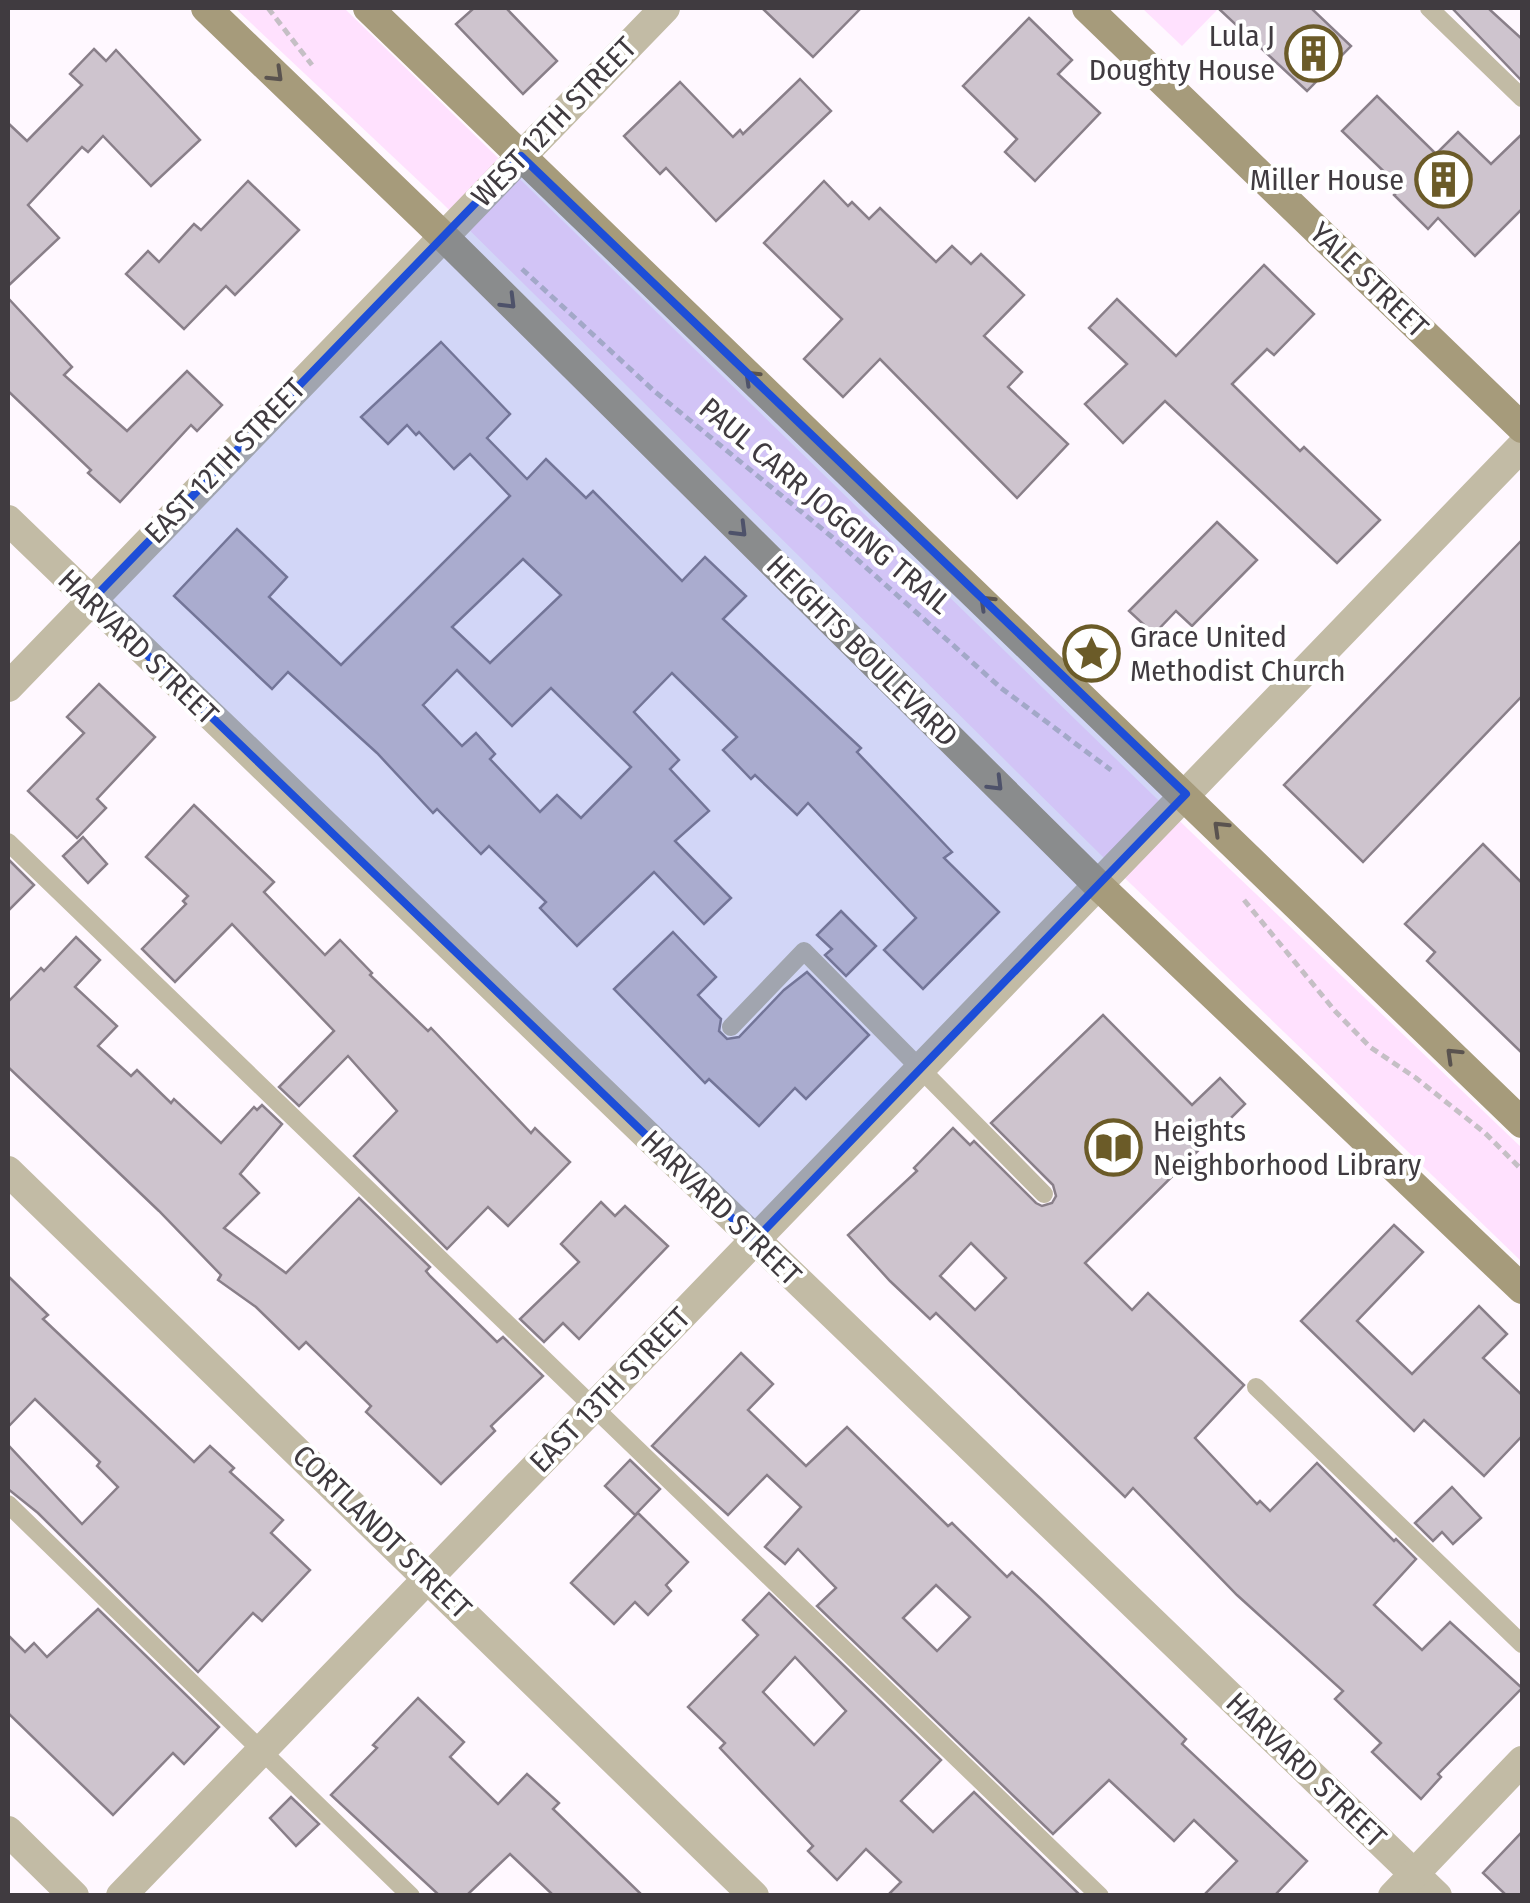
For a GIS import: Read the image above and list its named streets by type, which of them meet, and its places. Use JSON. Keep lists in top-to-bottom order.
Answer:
{
  "streets": {
    "main road": ["YALE STREET", "HEIGHTS BOULEVARD"],
    "street": [
      "WEST 12TH STREET",
      "EAST 12TH STREET",
      "HARVARD STREET",
      "EAST 13TH STREET",
      "CORTLANDT STREET"
    ],
    "path": ["PAUL CARR JOGGING TRAIL"]
  },
  "crossings": [
    ["WEST 12TH STREET", "EAST 12TH STREET"],
    ["WEST 12TH STREET", "HEIGHTS BOULEVARD"],
    ["EAST 12TH STREET", "HARVARD STREET"],
    ["EAST 12TH STREET", "HEIGHTS BOULEVARD"],
    ["HARVARD STREET", "EAST 13TH STREET"],
    ["HEIGHTS BOULEVARD", "EAST 13TH STREET"],
    ["EAST 13TH STREET", "CORTLANDT STREET"]
  ],
  "places": {
    "building": ["Lula J Doughty House", "Miller House"],
    "place": ["Grace United Methodist Church"],
    "library": ["Heights Neighborhood Library"]
  }
}
